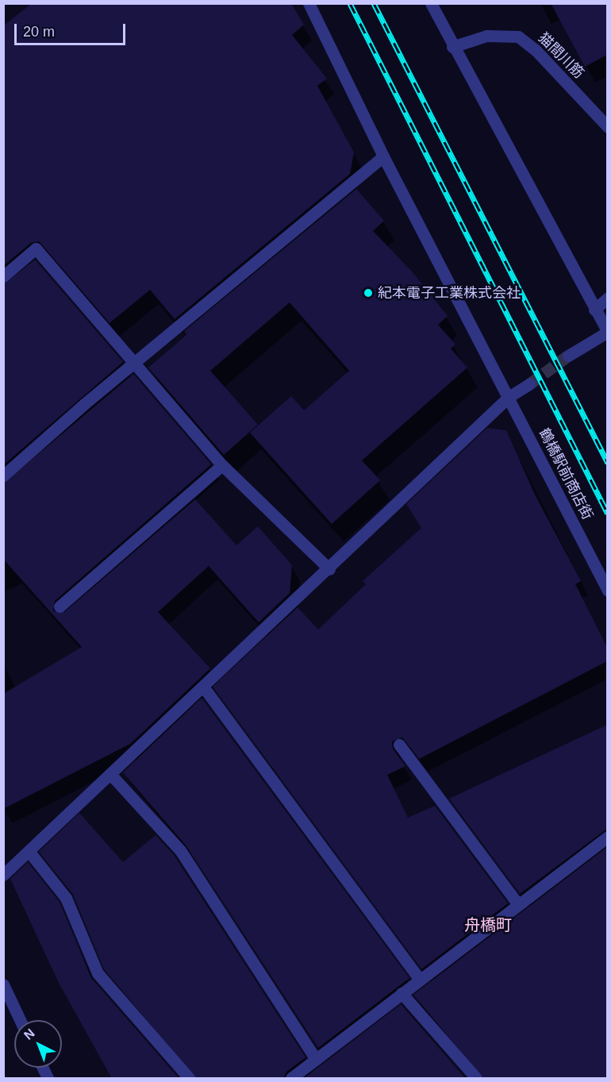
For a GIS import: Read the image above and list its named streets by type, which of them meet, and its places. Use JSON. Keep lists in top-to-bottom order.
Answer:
{
  "streets": {
    "street": ["猫間川筋", "鶴橋駅前商店街"]
  },
  "districts": ["舟橋町"],
  "places": ["紀本電子工業株式会社"],
  "scale_bar": "20 m",
  "north": "top left"
}
